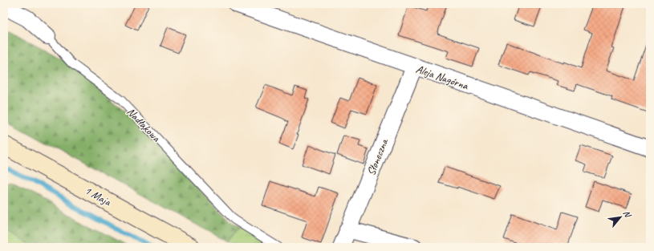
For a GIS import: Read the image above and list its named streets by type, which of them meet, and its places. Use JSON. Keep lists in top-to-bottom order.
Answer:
{
  "streets": {
    "main road": ["1 Maja"],
    "street": ["Aleja Nagórna", "Nadłąkowa", "Słoneczna"]
  },
  "crossings": [
    ["Aleja Nagórna", "Słoneczna"]
  ],
  "north": "top right"
}
